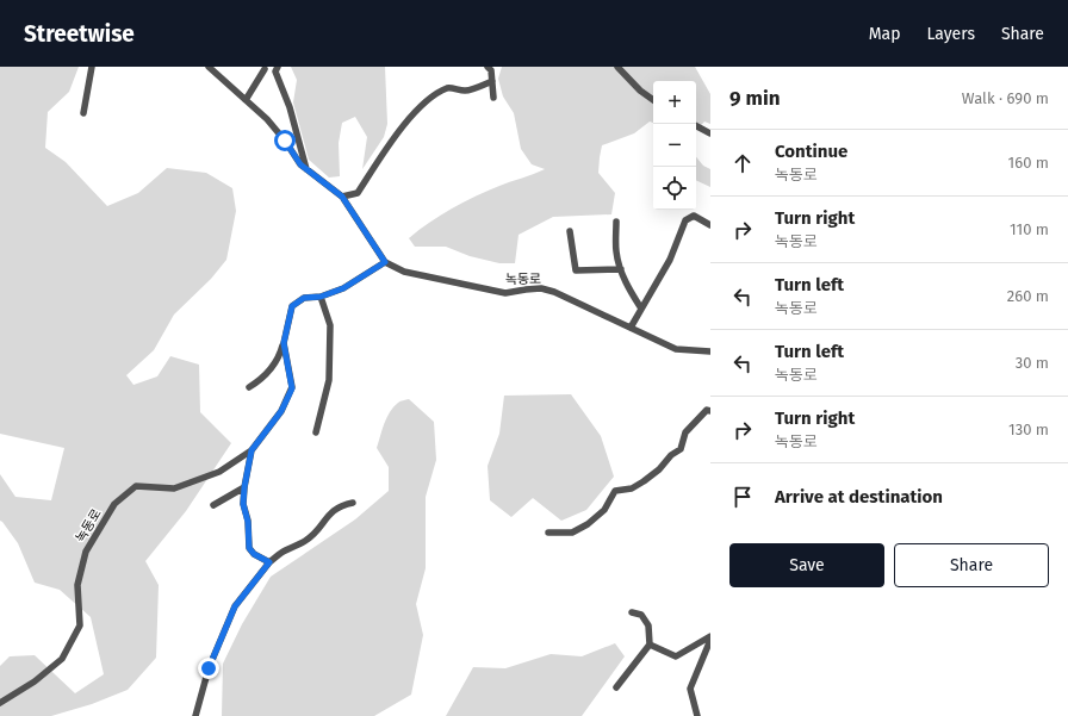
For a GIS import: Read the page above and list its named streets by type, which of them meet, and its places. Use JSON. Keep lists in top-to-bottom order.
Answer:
{
  "streets": {
    "street": ["녹동로"]
  },
  "page": {
    "header": "Streetwise",
    "nav": ["Map", "Layers", "Share"],
    "heading": ["9 min", "Walk · 690 m"],
    "map_buttons": ["+", "−"],
    "list": [
      ["Continue", "녹동로", "160 m"],
      ["Turn right", "녹동로", "110 m"],
      ["Turn left", "녹동로", "260 m"],
      ["Turn left", "녹동로", "30 m"],
      ["Turn right", "녹동로", "130 m"],
      "Arrive at destination"
    ],
    "buttons": ["Save", "Share"]
  }
}
